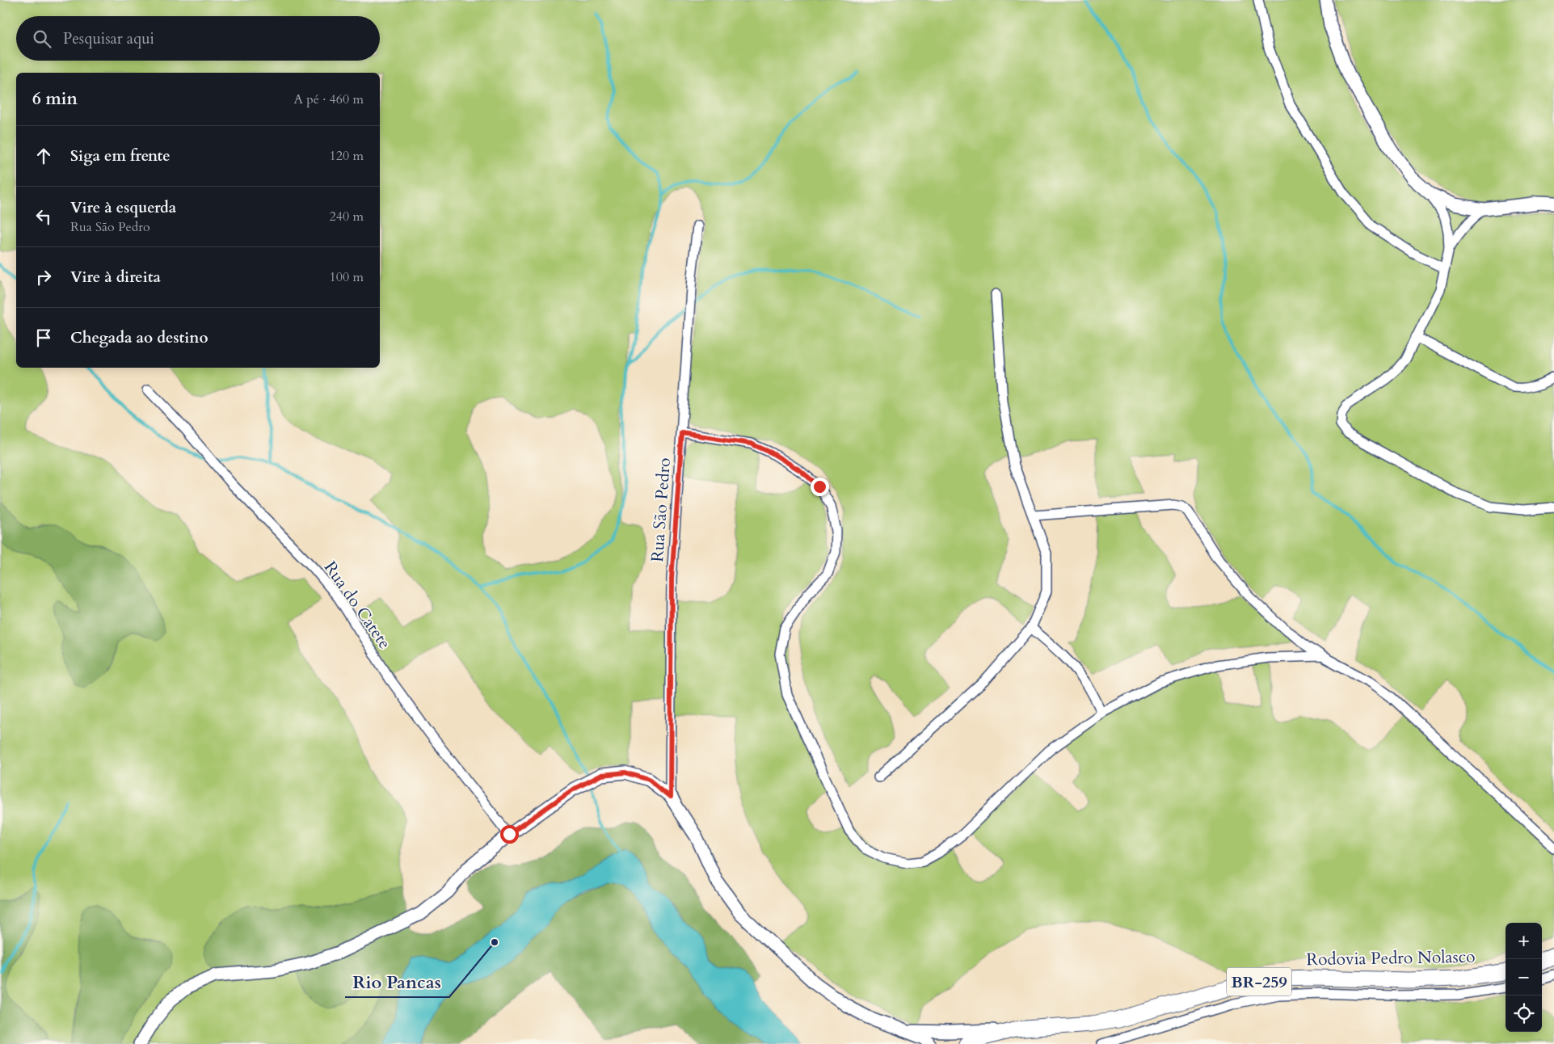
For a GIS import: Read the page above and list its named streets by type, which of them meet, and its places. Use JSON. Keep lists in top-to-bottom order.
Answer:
{
  "streets": {
    "highway": ["Rodovia Pedro Nolasco", "BR-259"],
    "street": ["Rua São Pedro", "Rua do Catete"]
  },
  "places": ["Rio Pancas"],
  "page": {
    "search": "Pesquisar aqui",
    "heading": ["6 min", "A pé · 460 m"],
    "list": [
      ["Siga em frente", "120 m"],
      ["Vire à esquerda", "Rua São Pedro", "240 m"],
      ["Vire à direita", "100 m"],
      "Chegada ao destino"
    ],
    "map_buttons": ["+", "−"]
  }
}
